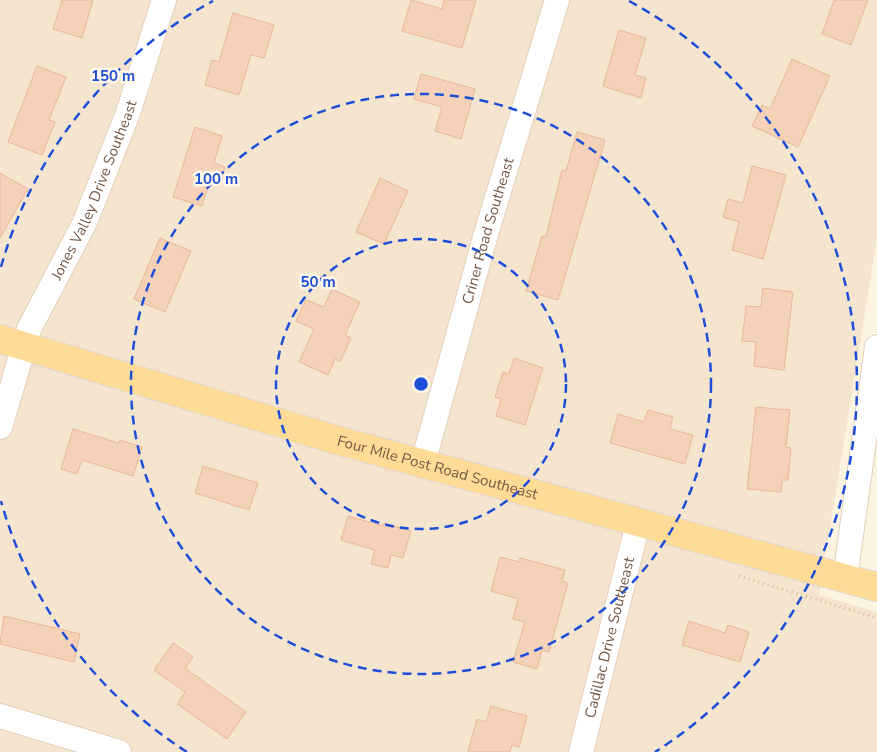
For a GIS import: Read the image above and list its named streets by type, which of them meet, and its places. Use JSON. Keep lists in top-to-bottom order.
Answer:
{
  "streets": {
    "main road": ["Four Mile Post Road Southeast"],
    "street": ["Jones Valley Drive Southeast", "Criner Road Southeast", "Cadillac Drive Southeast"]
  },
  "crossings": [
    ["Jones Valley Drive Southeast", "Four Mile Post Road Southeast"],
    ["Criner Road Southeast", "Four Mile Post Road Southeast"],
    ["Four Mile Post Road Southeast", "Cadillac Drive Southeast"]
  ],
  "rings": ["150 m", "100 m", "50 m"]
}
